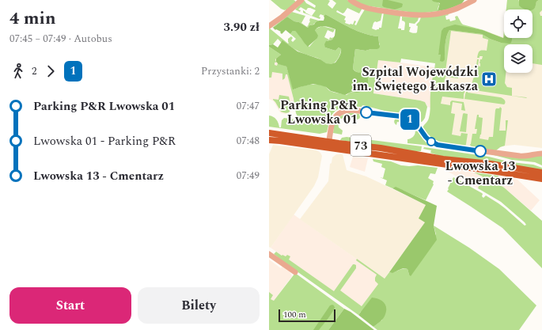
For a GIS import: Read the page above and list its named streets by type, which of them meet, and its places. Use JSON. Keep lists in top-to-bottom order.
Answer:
{
  "streets": {
    "main road": ["73"]
  },
  "places": {
    "hospital": ["Szpital Wojewódzki im. Świętego Łukasza"],
    "other": ["Parking P&R Lwowska 01", "Lwowska 13 - Cmentarz"]
  },
  "lines": ["bus line 1"],
  "scale_bar": "100 m",
  "page": {
    "heading": ["4 min", "07:45 – 07:49 · Autobus", "3.90 zł"],
    "on_map": "1",
    "legs": ["2", "1", "Przystanki: 2"],
    "list": [
      {
        "name": "Parking P&R Lwowska 01",
        "value": "07:47"
      },
      {
        "name": "Lwowska 01 - Parking P&R",
        "value": "07:48"
      },
      {
        "name": "Lwowska 13 - Cmentarz",
        "value": "07:49"
      }
    ],
    "buttons": ["Start", "Bilety"],
    "scale": "100 m"
  }
}
